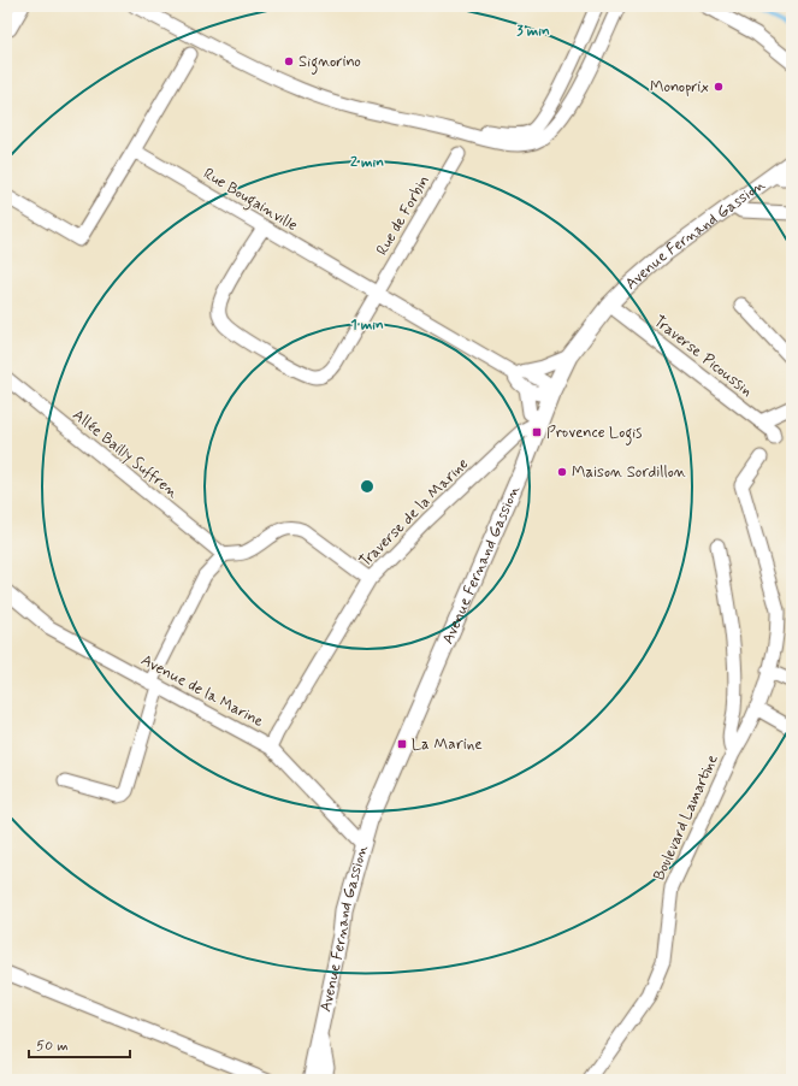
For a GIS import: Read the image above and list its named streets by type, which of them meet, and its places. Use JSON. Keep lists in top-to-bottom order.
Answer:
{
  "streets": {
    "street": [
      "Rue Bougainville",
      "Rue de Forbin",
      "Avenue Fernand Gassion",
      "Traverse Picoussin",
      "Allée Bailly Suffren",
      "Traverse de la Marine",
      "Avenue de la Marine",
      "Boulevard Lamartine"
    ]
  },
  "crossings": [
    ["Rue Bougainville", "Rue de Forbin"],
    ["Rue Bougainville", "Avenue Fernand Gassion"],
    ["Avenue Fernand Gassion", "Traverse Picoussin"],
    ["Avenue Fernand Gassion", "Traverse de la Marine"],
    ["Avenue Fernand Gassion", "Avenue de la Marine"],
    ["Traverse de la Marine", "Avenue de la Marine"]
  ],
  "places": {
    "other": ["Signorino", "Monoprix", "Maison Sordillon"],
    "transit": ["Provence Logis", "La Marine"]
  },
  "scale_bar": "50 m",
  "rings": ["3 min", "2 min", "1 min"]
}
